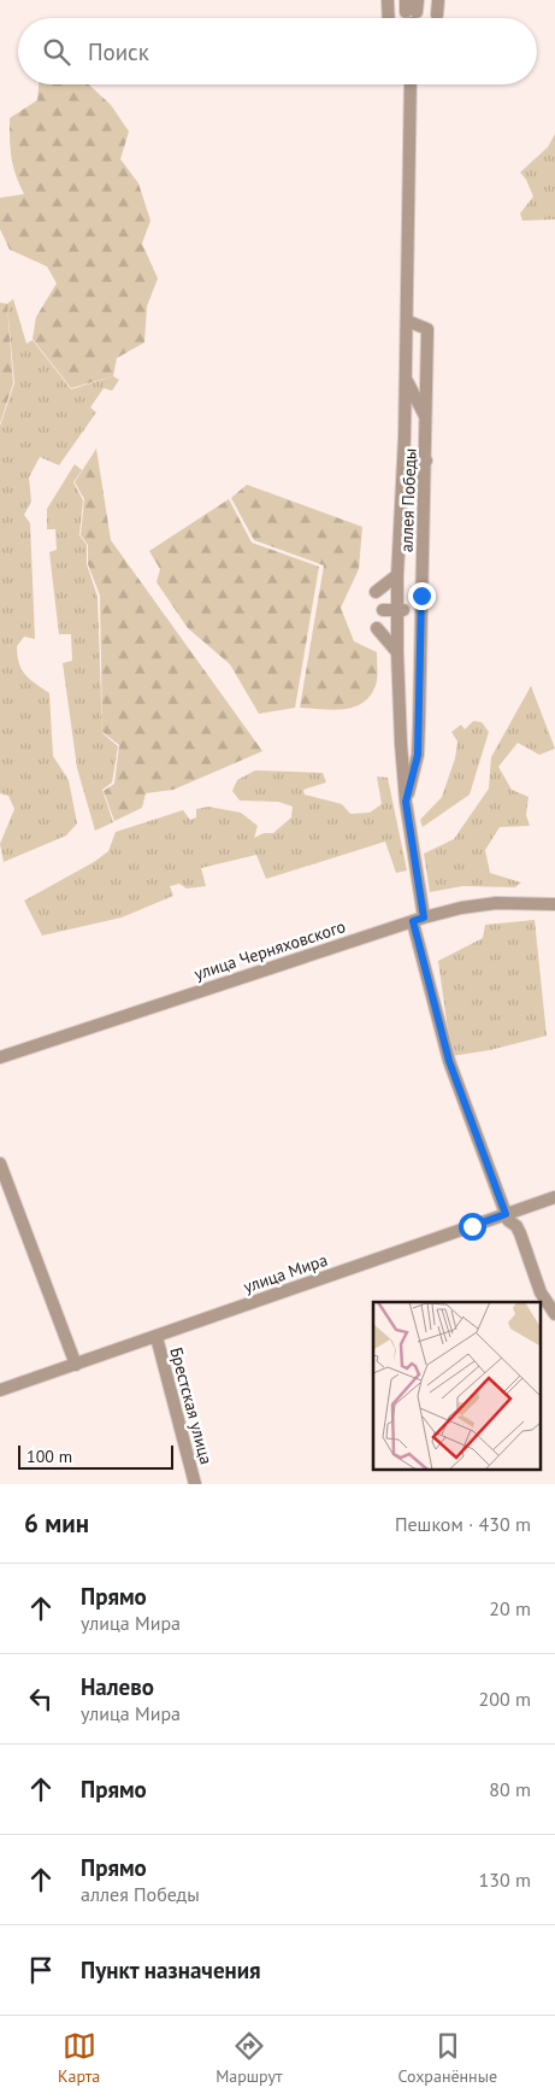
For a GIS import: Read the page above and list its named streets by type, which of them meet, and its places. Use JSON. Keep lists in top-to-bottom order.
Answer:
{
  "streets": {
    "street": [
      "аллея Победы",
      "улица Черняховского",
      "улица Мира",
      "Брестская улица"
    ]
  },
  "crossings": [
    ["улица Мира", "Брестская улица"]
  ],
  "scale_bar": "100 m",
  "page": {
    "search": "Поиск",
    "scale": "100 m",
    "heading": ["6 мин", "Пешком · 430 m"],
    "list": [
      ["Прямо", "улица Мира", "20 m"],
      ["Налево", "улица Мира", "200 m"],
      ["Прямо", "80 m"],
      ["Прямо", "аллея Победы", "130 m"],
      "Пункт назначения"
    ],
    "nav": ["Карта", "Маршрут", "Сохранённые"]
  }
}
